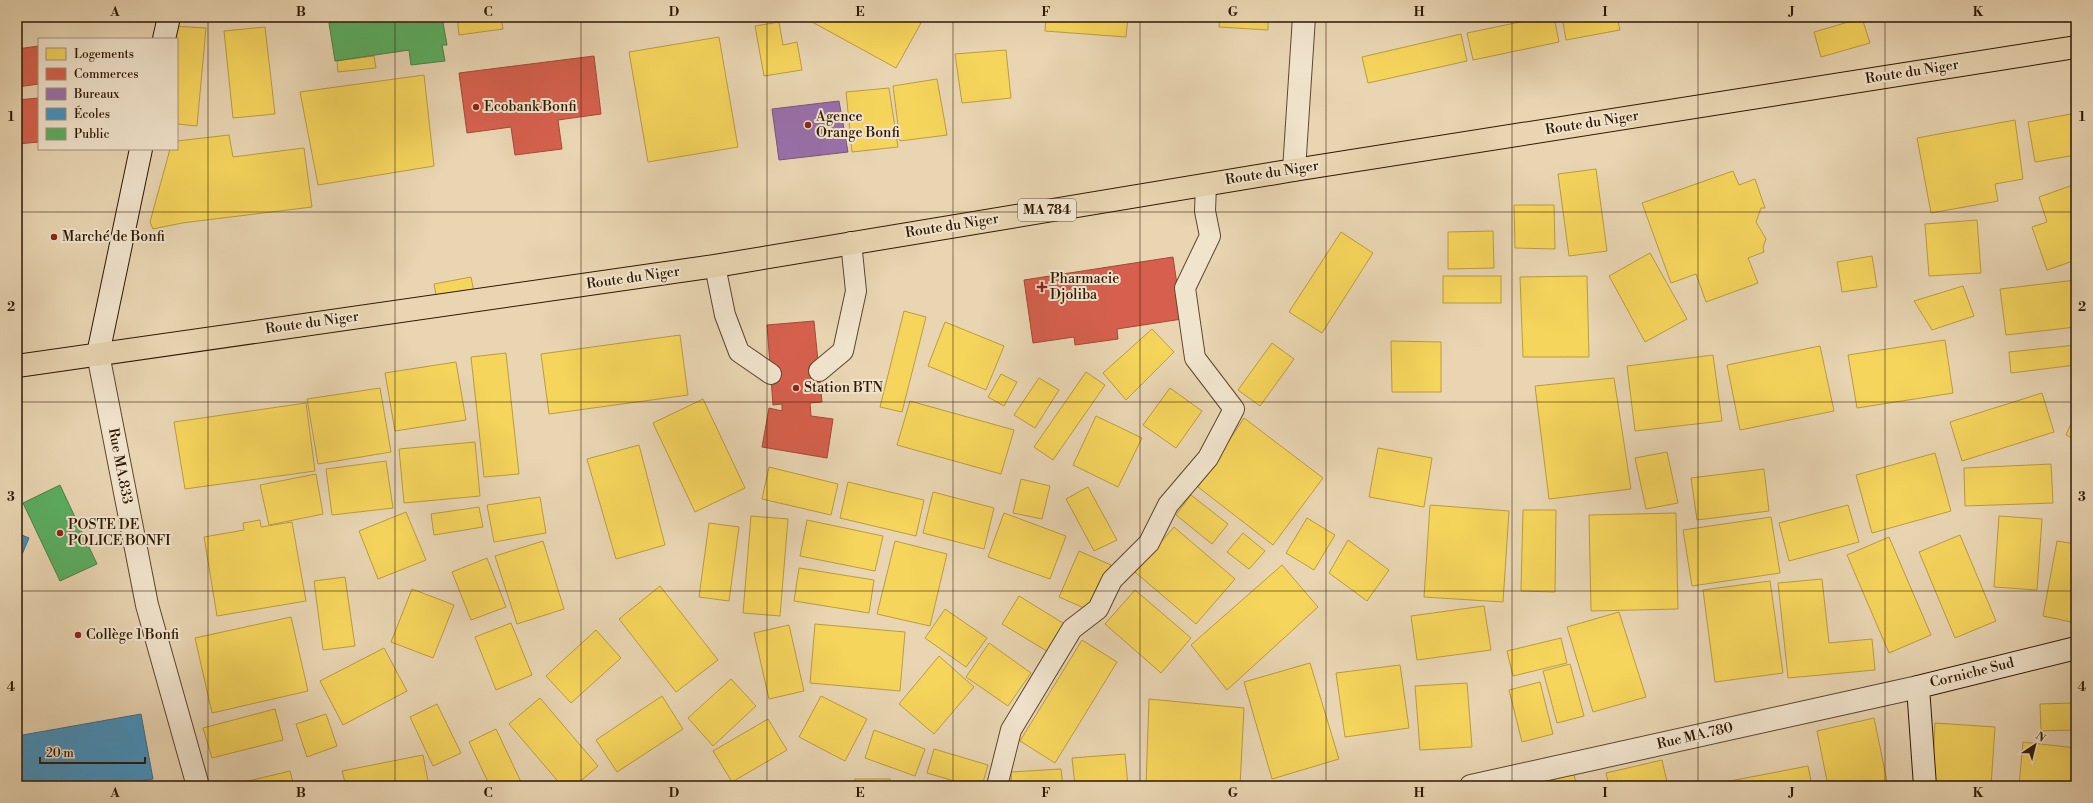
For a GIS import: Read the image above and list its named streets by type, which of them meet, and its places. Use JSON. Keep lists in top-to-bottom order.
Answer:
{
  "streets": {
    "main road": ["Route du Niger", "MA 784"],
    "street": ["Rue MA.833", "Corniche Sud", "Rue MA.780"]
  },
  "crossings": [
    ["Route du Niger", "Rue MA.833"],
    ["Corniche Sud", "Rue MA.780"]
  ],
  "places": {
    "other": [
      "Ecobank Bonfi",
      "Agence Orange Bonfi",
      "Marché de Bonfi",
      "Station BTN",
      "POSTE DE POLICE BONFI",
      "Collège 1 Bonfi"
    ],
    "health": ["Pharmacie Djoliba"]
  },
  "legend": [
    "Logements",
    "Commerces",
    "Bureaux",
    "Écoles",
    "Public"
  ],
  "scale_bar": "20 m",
  "north": "top right",
  "grid": {
    "columns": [
      "A",
      "B",
      "C",
      "D",
      "E",
      "F",
      "G",
      "H",
      "I",
      "J",
      "K"
    ],
    "rows": [
      "1",
      "2",
      "3",
      "4"
    ]
  }
}
